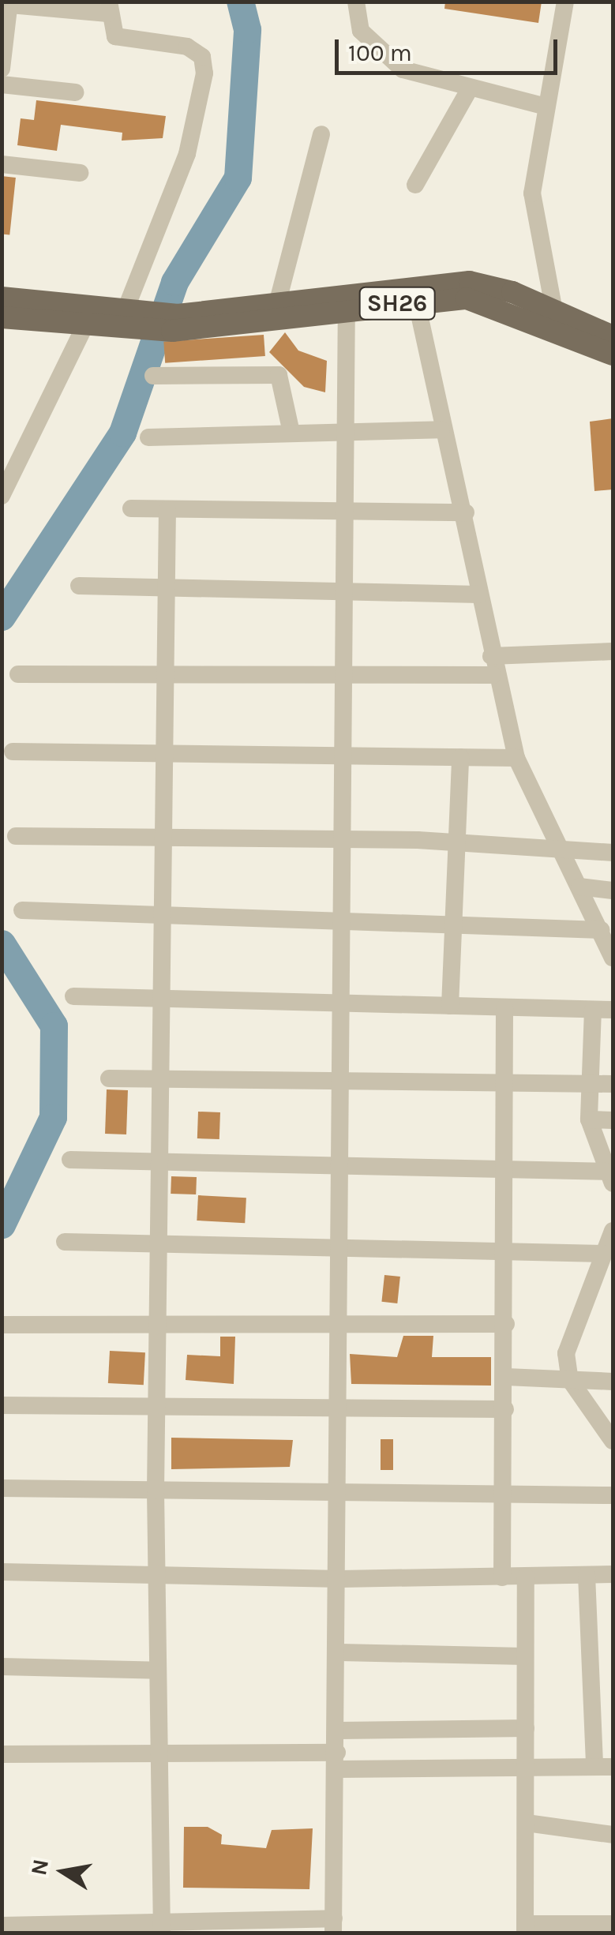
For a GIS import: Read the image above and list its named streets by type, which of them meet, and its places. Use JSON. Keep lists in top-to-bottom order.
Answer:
{
  "streets": {
    "main road": ["SH26"]
  },
  "scale_bar": "100 m",
  "north": "left"
}
